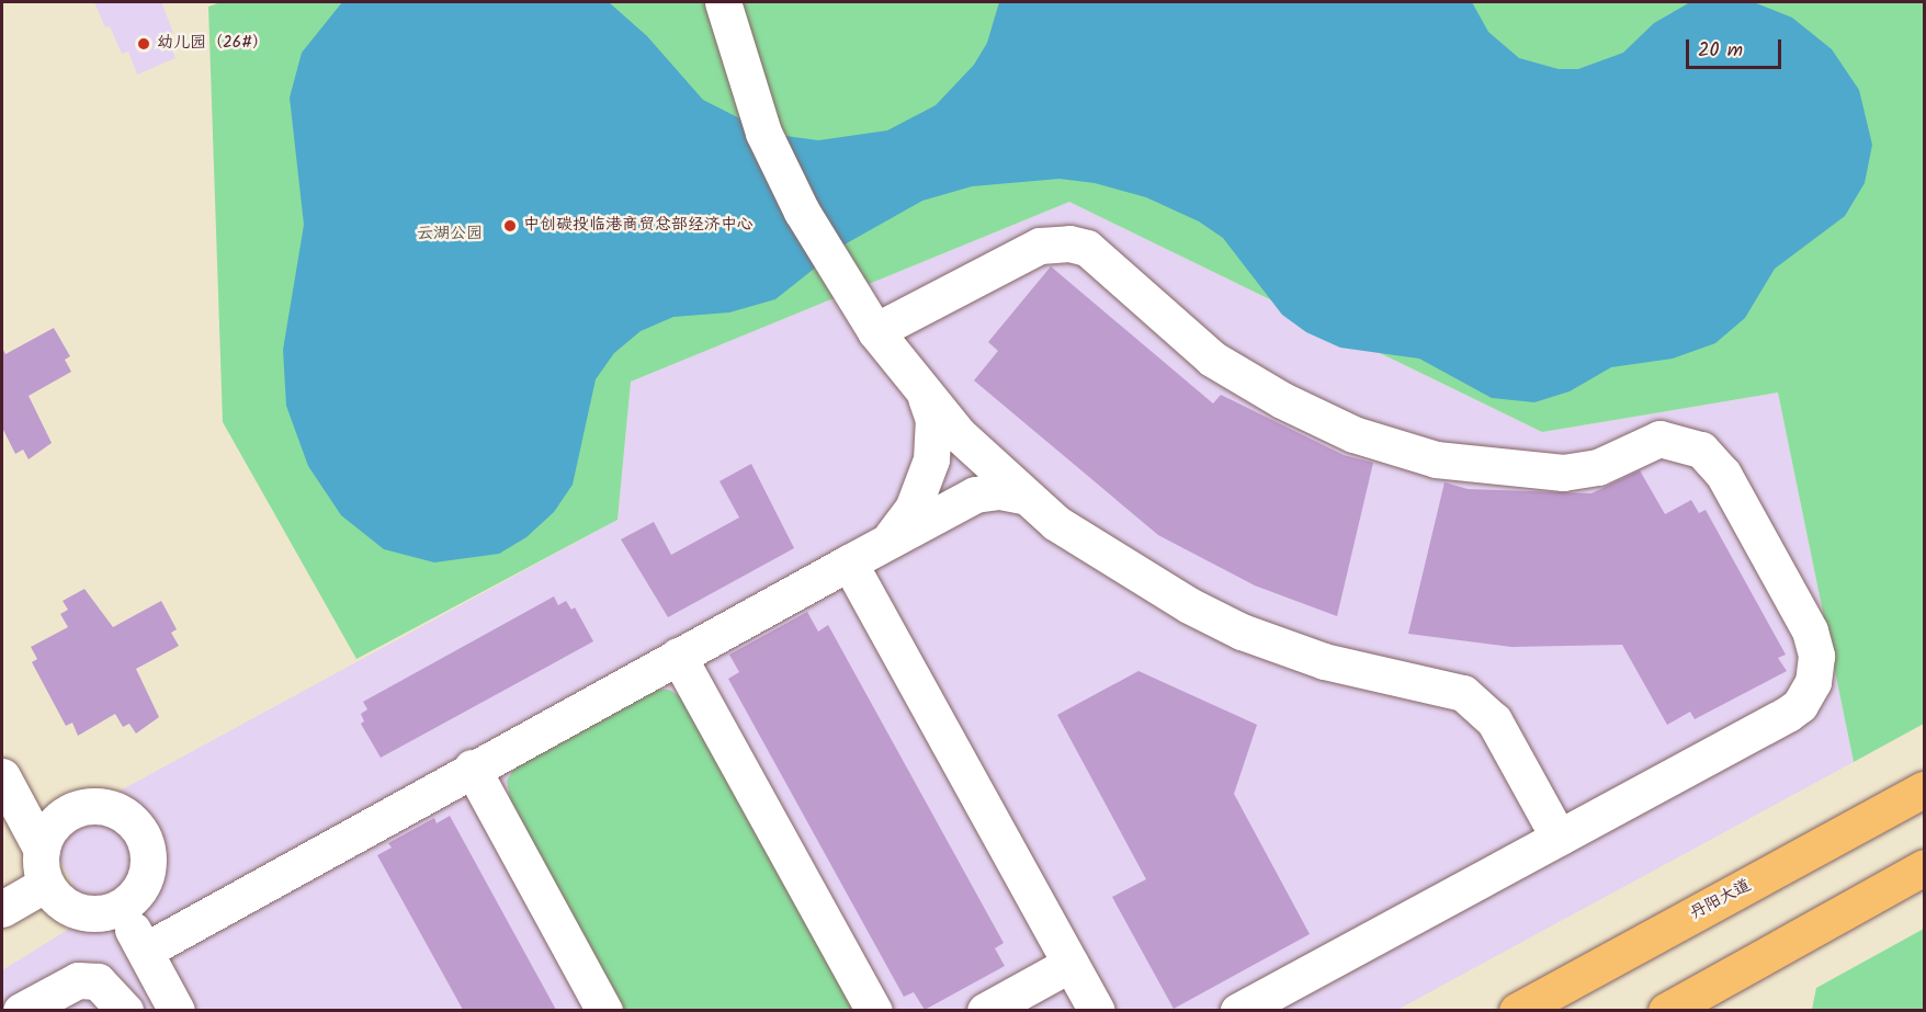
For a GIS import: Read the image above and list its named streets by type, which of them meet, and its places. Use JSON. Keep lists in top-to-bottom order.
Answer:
{
  "streets": {
    "main road": ["丹阳大道"]
  },
  "parks": ["云湖公园"],
  "places": ["幼儿园（26#）", "中创碳投临港商贸总部经济中心"],
  "scale_bar": "20 m"
}
